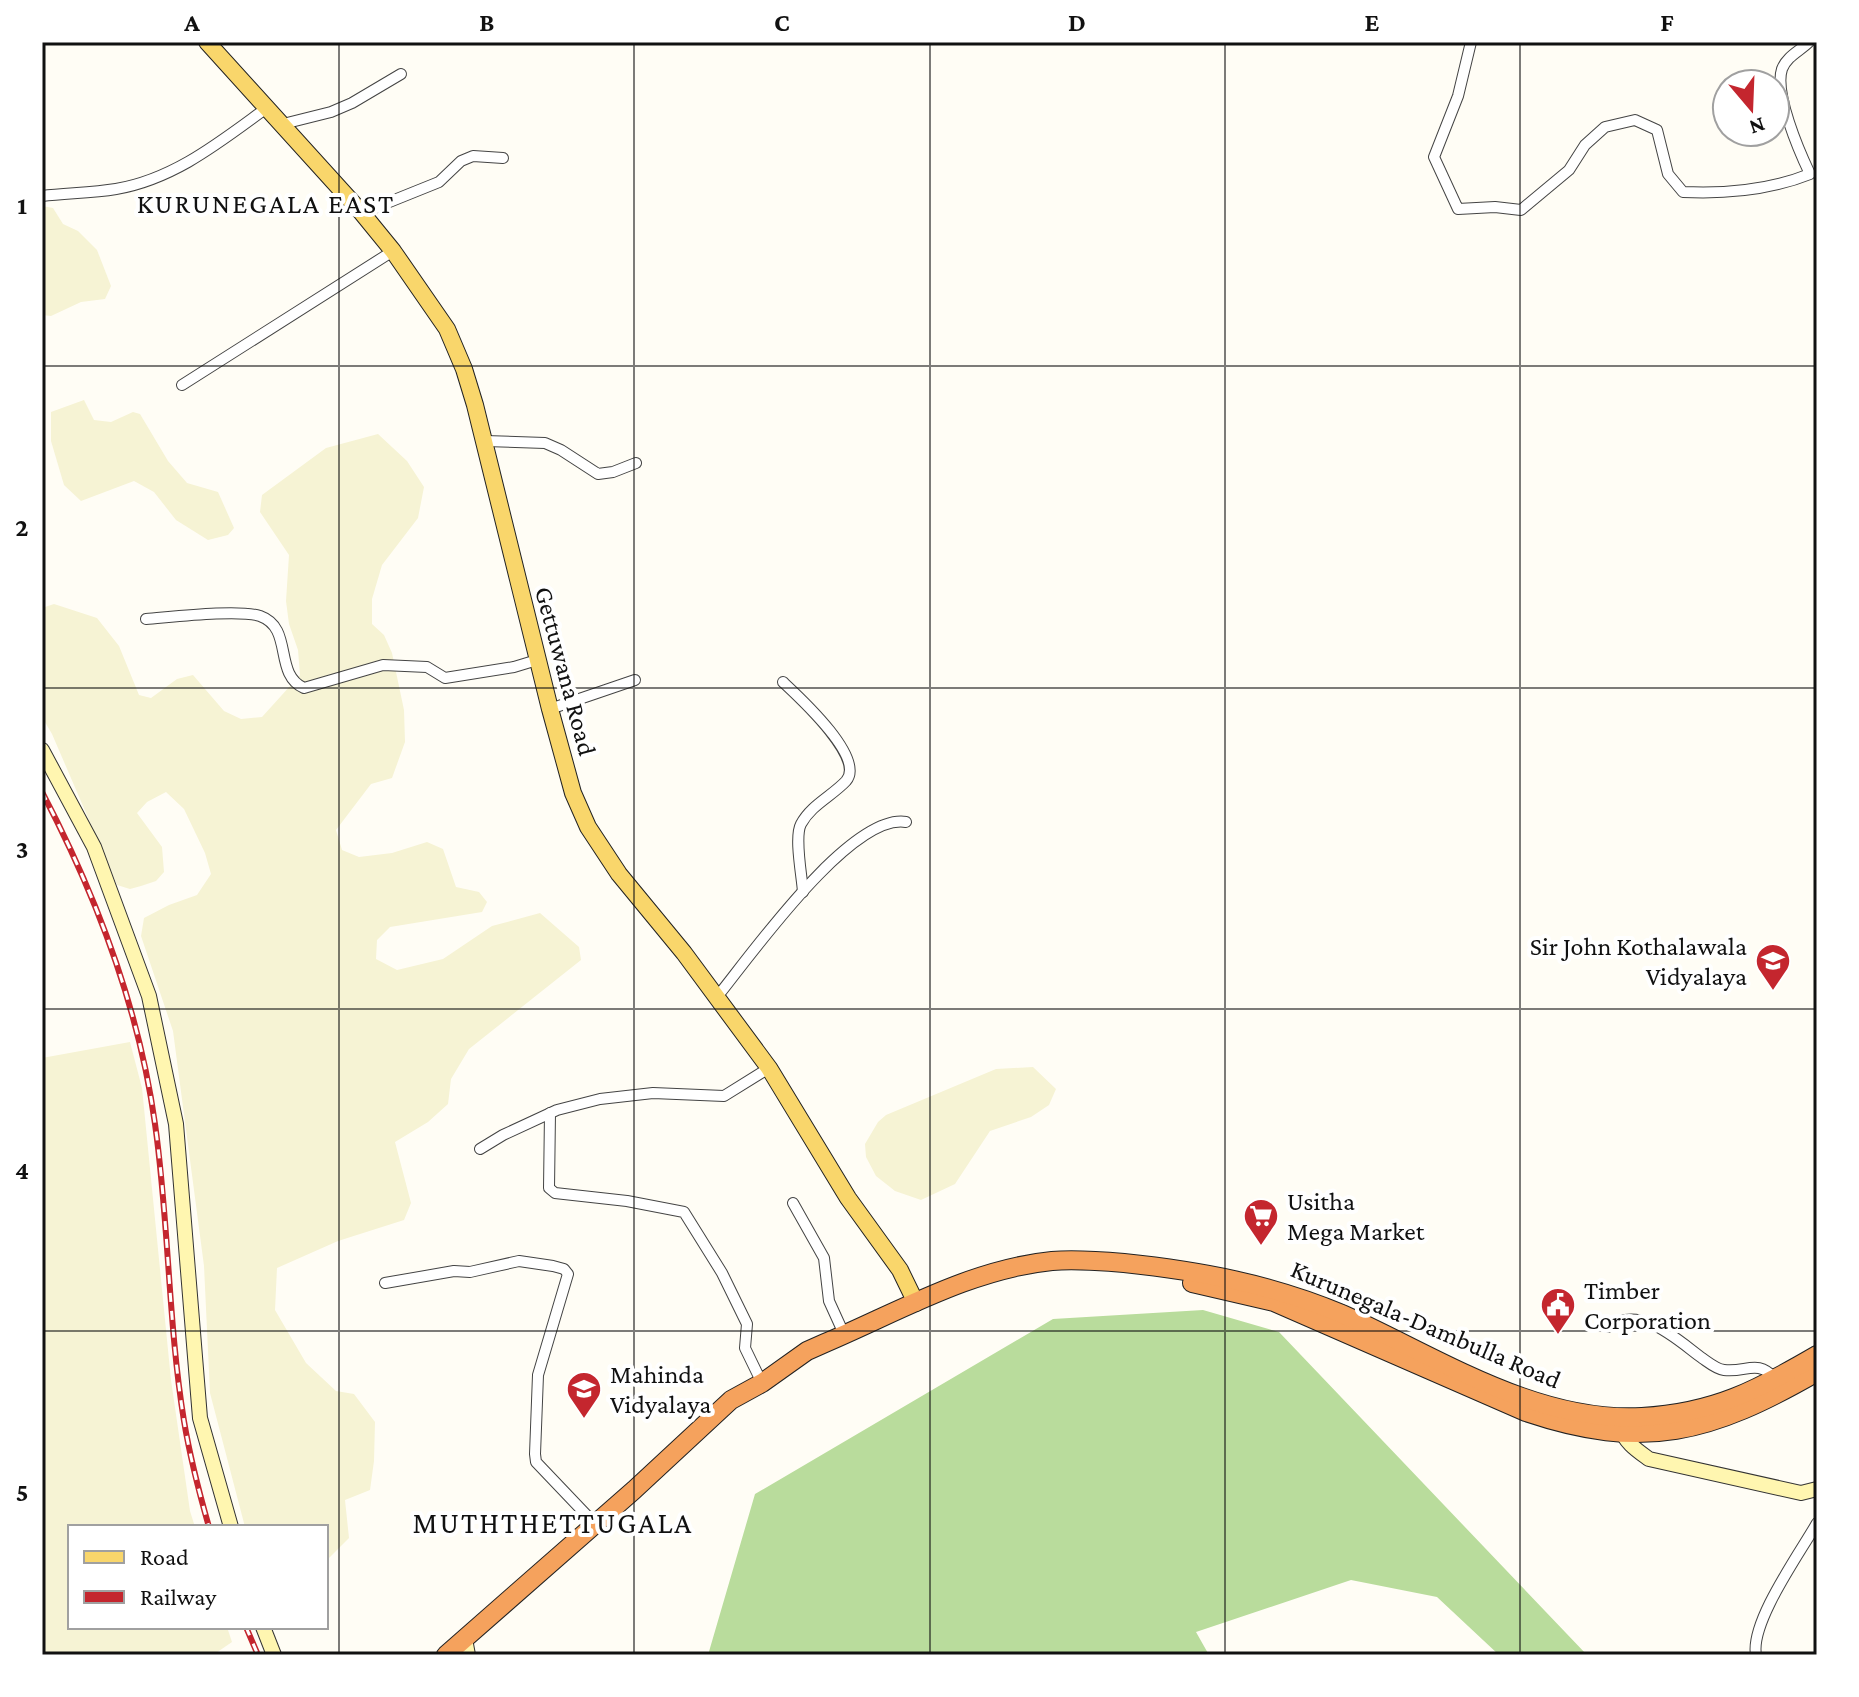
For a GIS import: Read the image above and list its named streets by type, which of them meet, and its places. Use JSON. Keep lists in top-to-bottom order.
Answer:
{
  "streets": {
    "highway": ["Kurunegala-Dambulla Road"],
    "main road": ["Gettuwana Road"]
  },
  "crossings": [
    ["Gettuwana Road", "Kurunegala-Dambulla Road"]
  ],
  "districts": ["KURUNEGALA EAST", "MUTHTHETTUGALA"],
  "places": {
    "school or university": ["Sir John Kothalawala Vidyalaya", "Mahinda Vidyalaya"],
    "supermarket": ["Usitha Mega Market"],
    "public building": ["Timber Corporation"]
  },
  "legend": ["Road", "Railway"],
  "north": "bottom",
  "grid": {
    "columns": [
      "A",
      "B",
      "C",
      "D",
      "E",
      "F"
    ],
    "rows": [
      "1",
      "2",
      "3",
      "4",
      "5"
    ]
  }
}
